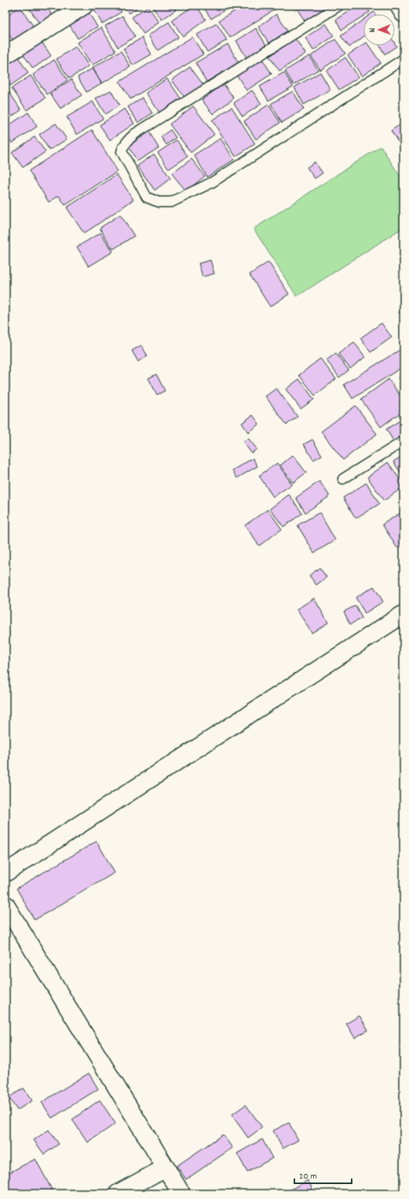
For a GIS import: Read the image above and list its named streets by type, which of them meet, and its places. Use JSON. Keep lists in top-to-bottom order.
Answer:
{
  "scale_bar": "20 m",
  "north": "left"
}
